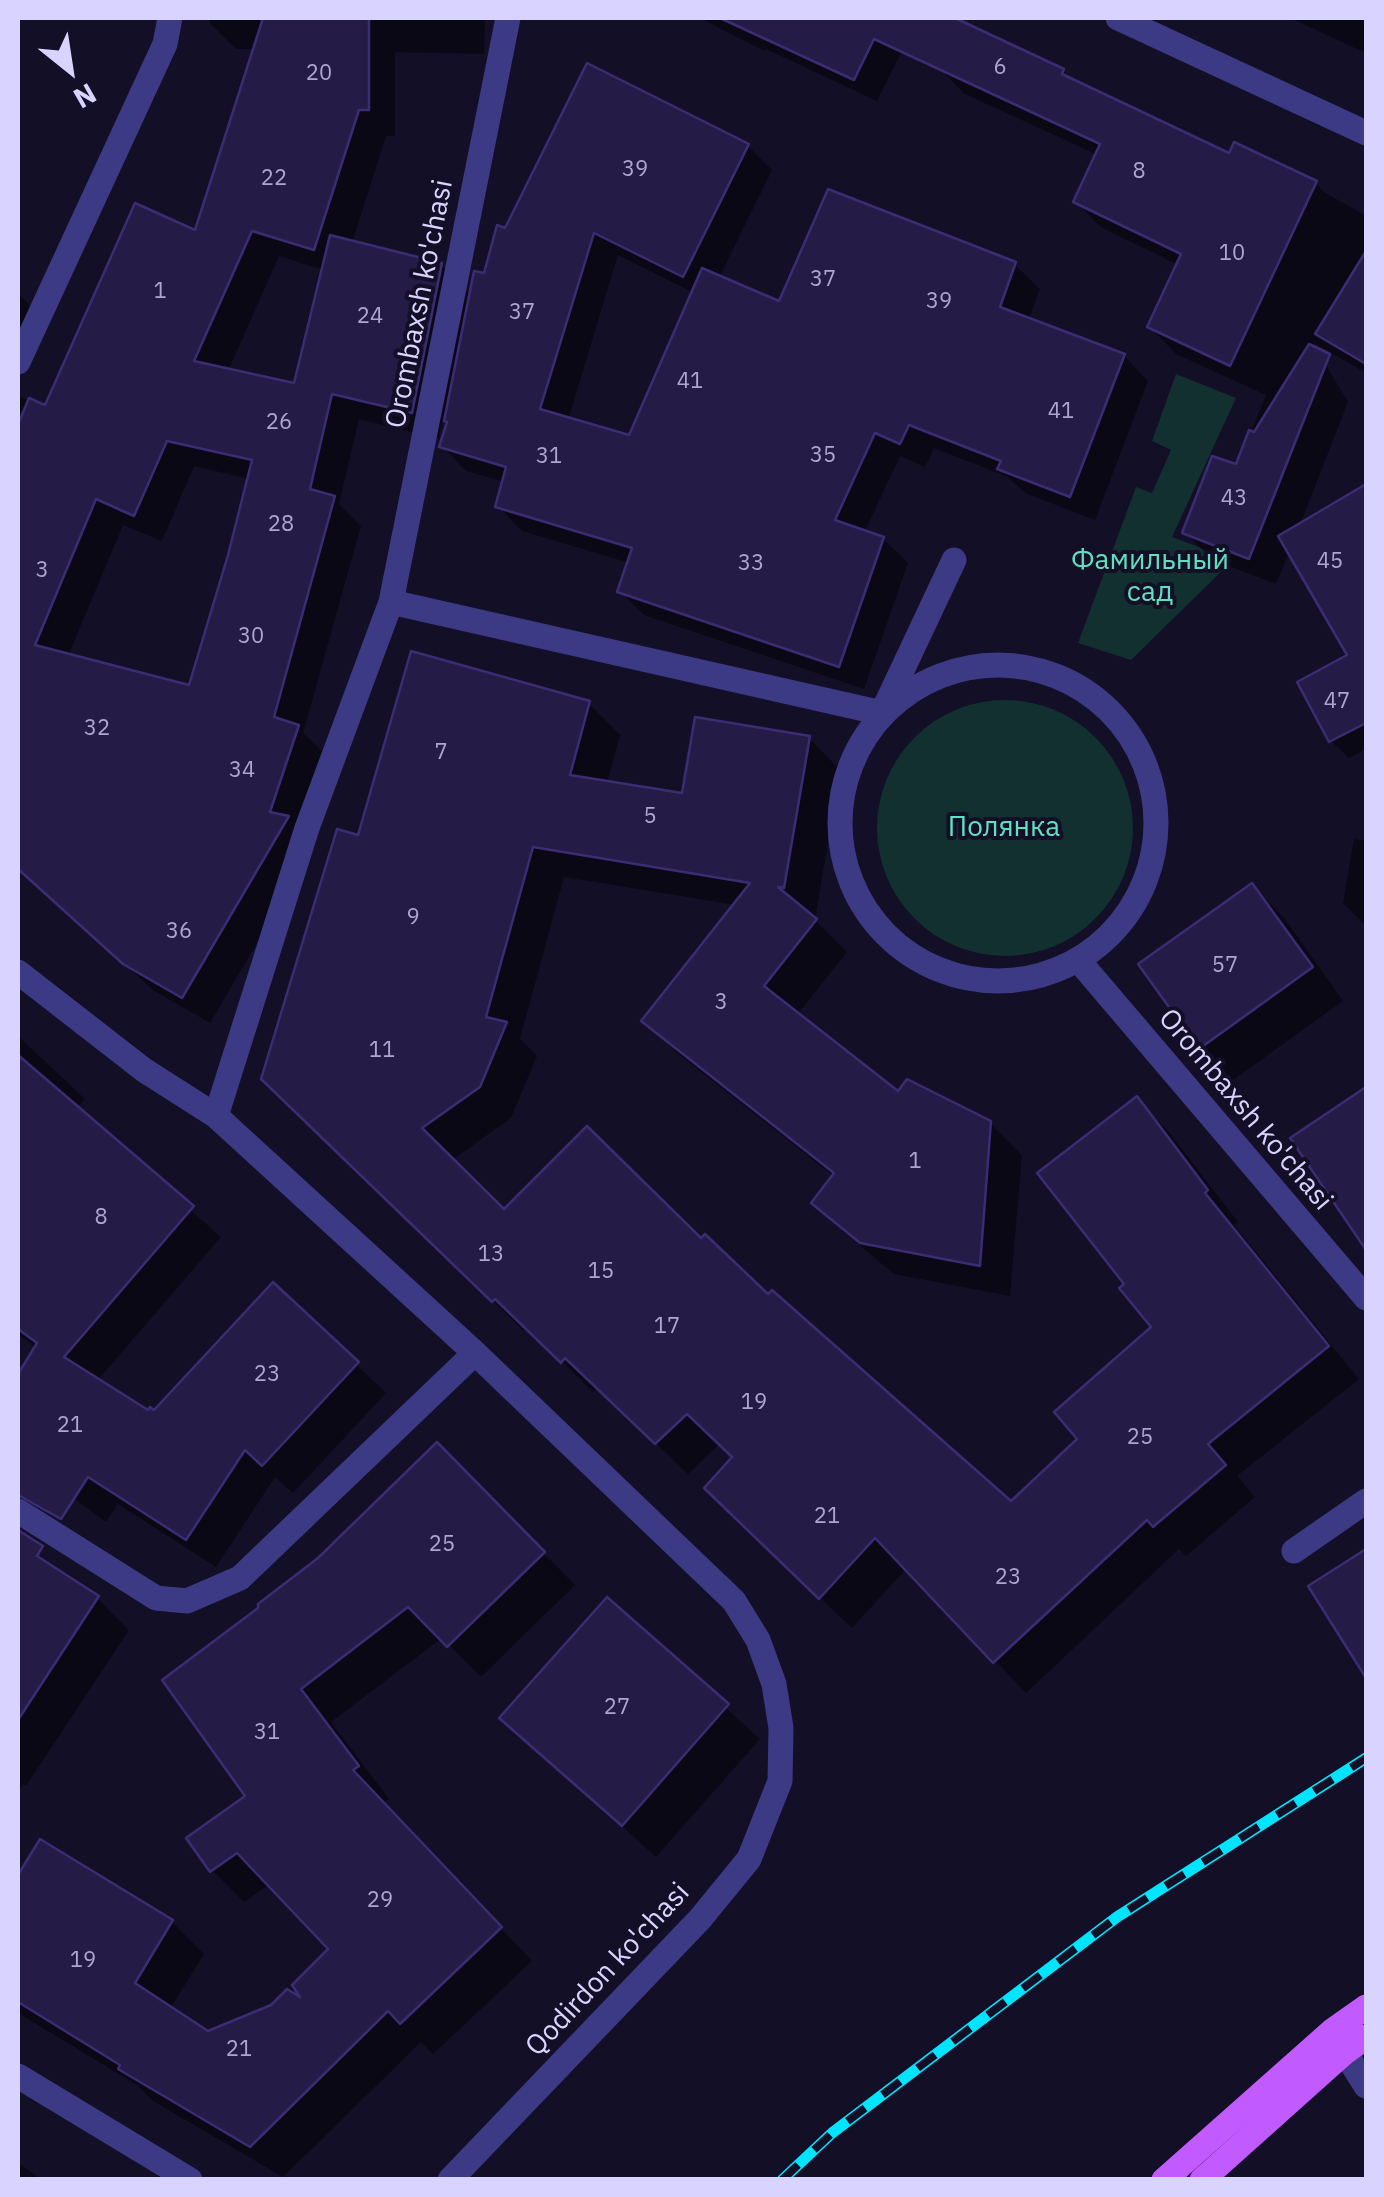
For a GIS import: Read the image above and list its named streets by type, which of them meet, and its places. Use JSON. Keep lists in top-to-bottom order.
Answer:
{
  "streets": {
    "street": ["Orombaxsh ko'chasi", "Qodirdon ko'chasi"]
  },
  "parks": ["Фамильный сад", "Полянка"],
  "house_numbers": [
    "6",
    "20",
    "39",
    "8",
    "22",
    "10",
    "37",
    "1",
    "39",
    "37",
    "24",
    "41",
    "41",
    "26",
    "35",
    "31",
    "43",
    "28",
    "45",
    "33",
    "3",
    "30",
    "47",
    "32",
    "7",
    "34",
    "5",
    "9",
    "36",
    "57",
    "3",
    "11",
    "1",
    "8",
    "13",
    "15",
    "17",
    "23",
    "19",
    "21",
    "25",
    "21",
    "25",
    "23",
    "27",
    "31",
    "29",
    "19",
    "21"
  ],
  "north": "bottom right"
}
